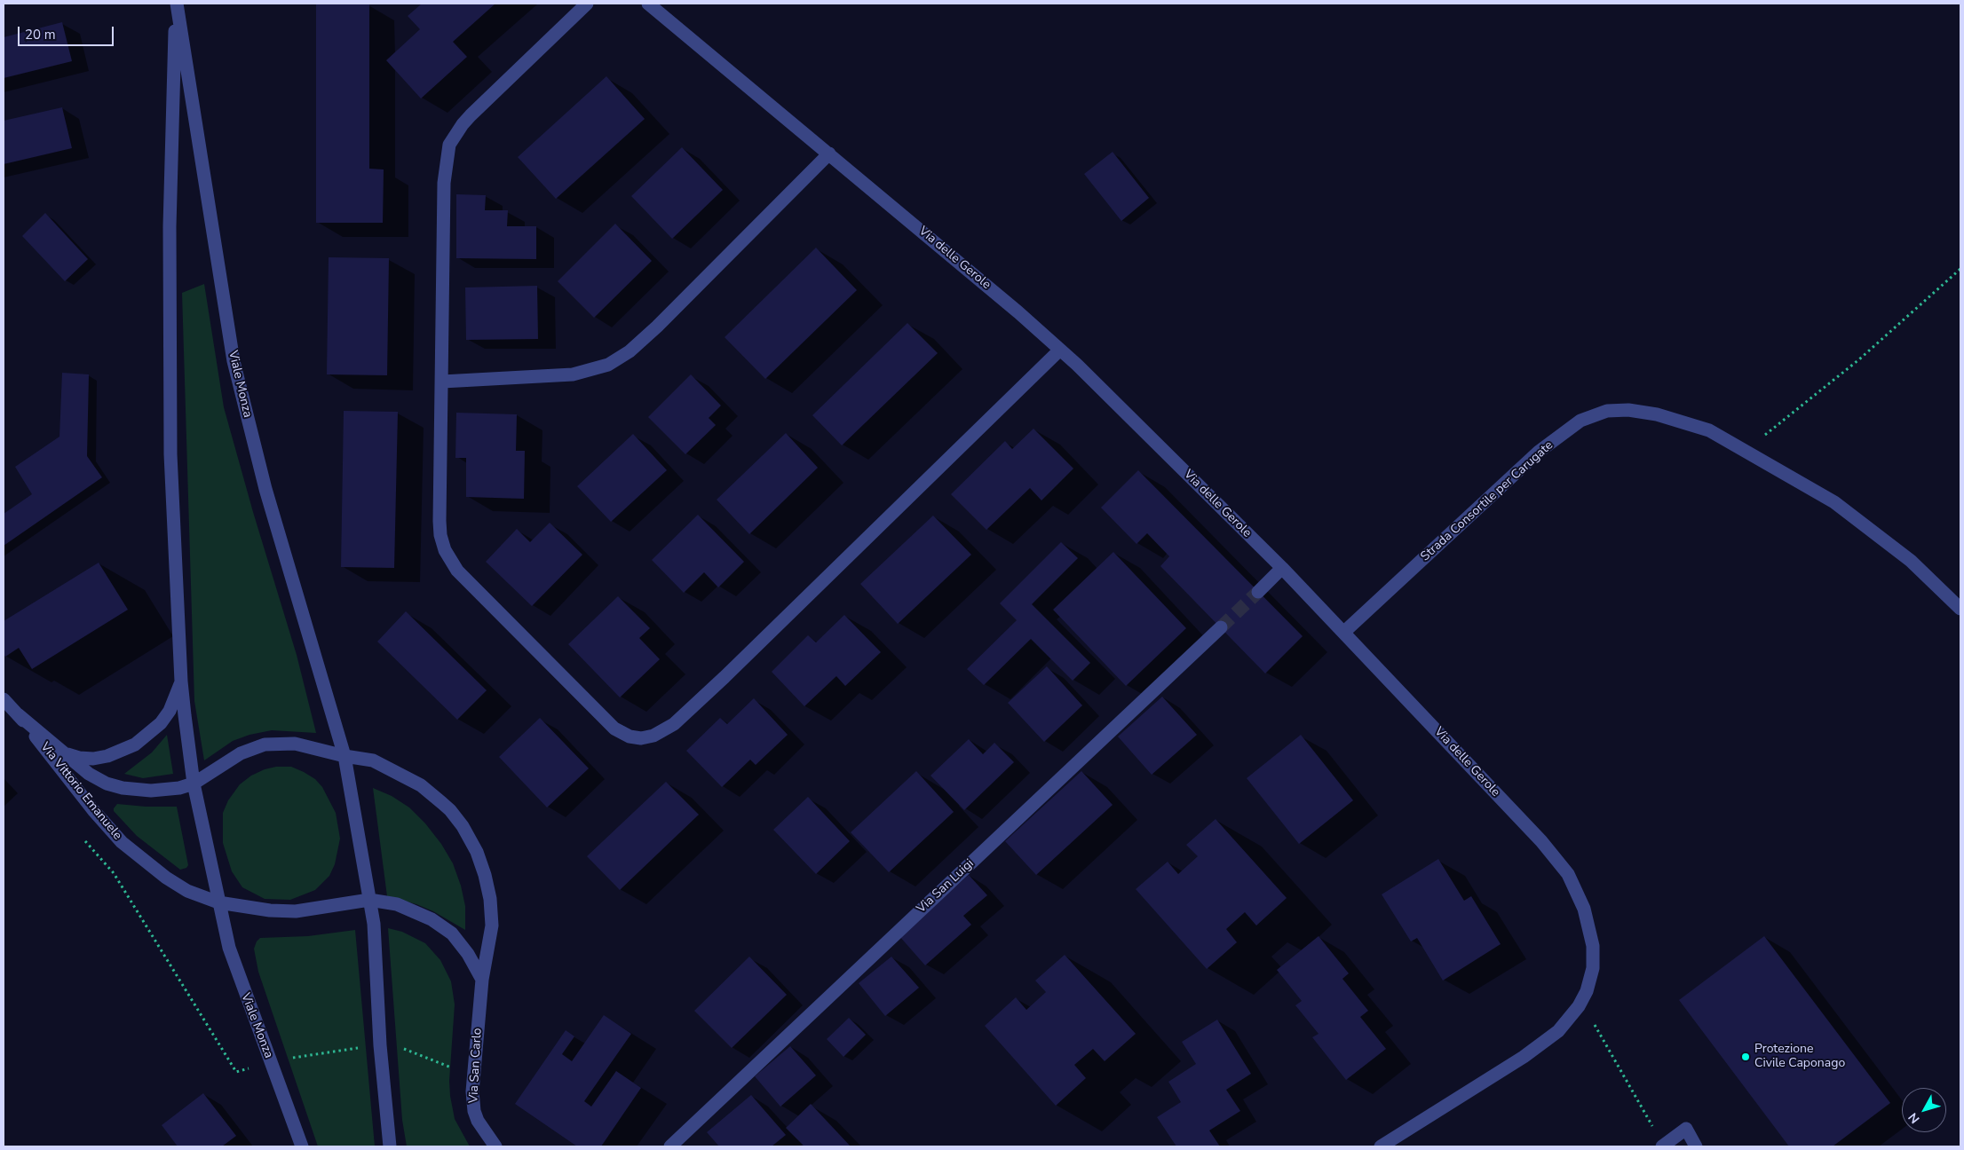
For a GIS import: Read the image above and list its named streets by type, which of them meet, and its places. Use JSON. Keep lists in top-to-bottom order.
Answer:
{
  "streets": {
    "street": [
      "Via delle Gerole",
      "Viale Monza",
      "Strada Consortile per Carugate",
      "Via Vittorio Emanuele",
      "Via San Luigi",
      "Via San Carlo"
    ]
  },
  "crossings": [
    ["Via delle Gerole", "Strada Consortile per Carugate"],
    ["Viale Monza", "Via Vittorio Emanuele"],
    ["Viale Monza", "Via San Carlo"]
  ],
  "places": ["Protezione Civile Caponago"],
  "scale_bar": "20 m",
  "north": "bottom left"
}
